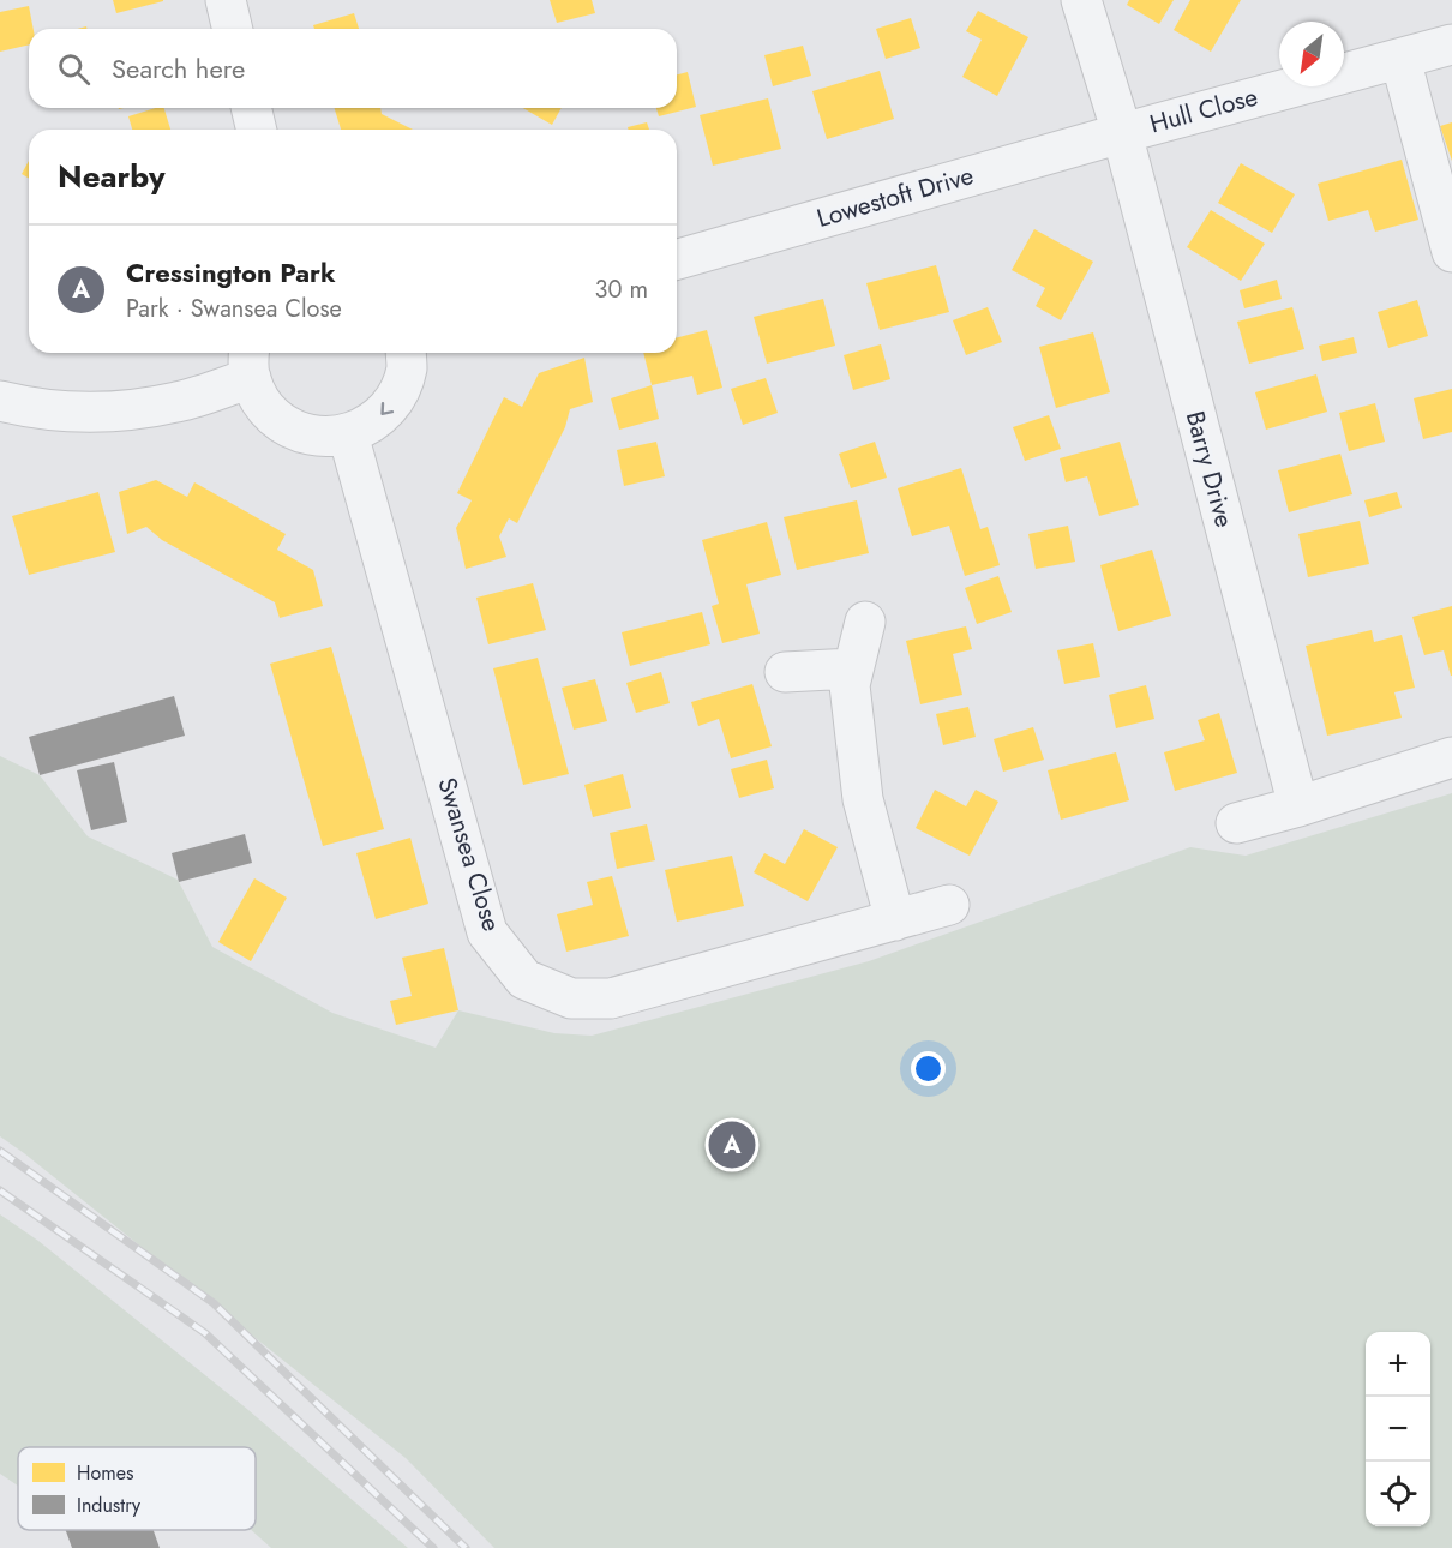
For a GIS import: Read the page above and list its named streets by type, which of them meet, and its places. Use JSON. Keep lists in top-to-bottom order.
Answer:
{
  "streets": {
    "street": [
      "Hull Close",
      "Lowestoft Drive",
      "Barry Drive",
      "Swansea Close"
    ]
  },
  "crossings": [
    ["Hull Close", "Lowestoft Drive"],
    ["Hull Close", "Barry Drive"],
    ["Lowestoft Drive", "Barry Drive"]
  ],
  "legend": ["Homes", "Industry"],
  "north": "bottom left",
  "page": {
    "search": "Search here",
    "heading": "Nearby",
    "list": [
      {
        "mark": "A",
        "name": "Cressington Park",
        "note": "Park · Swansea Close",
        "value": "30 m"
      }
    ],
    "pins": "A",
    "map_buttons": ["+", "−"]
  }
}
